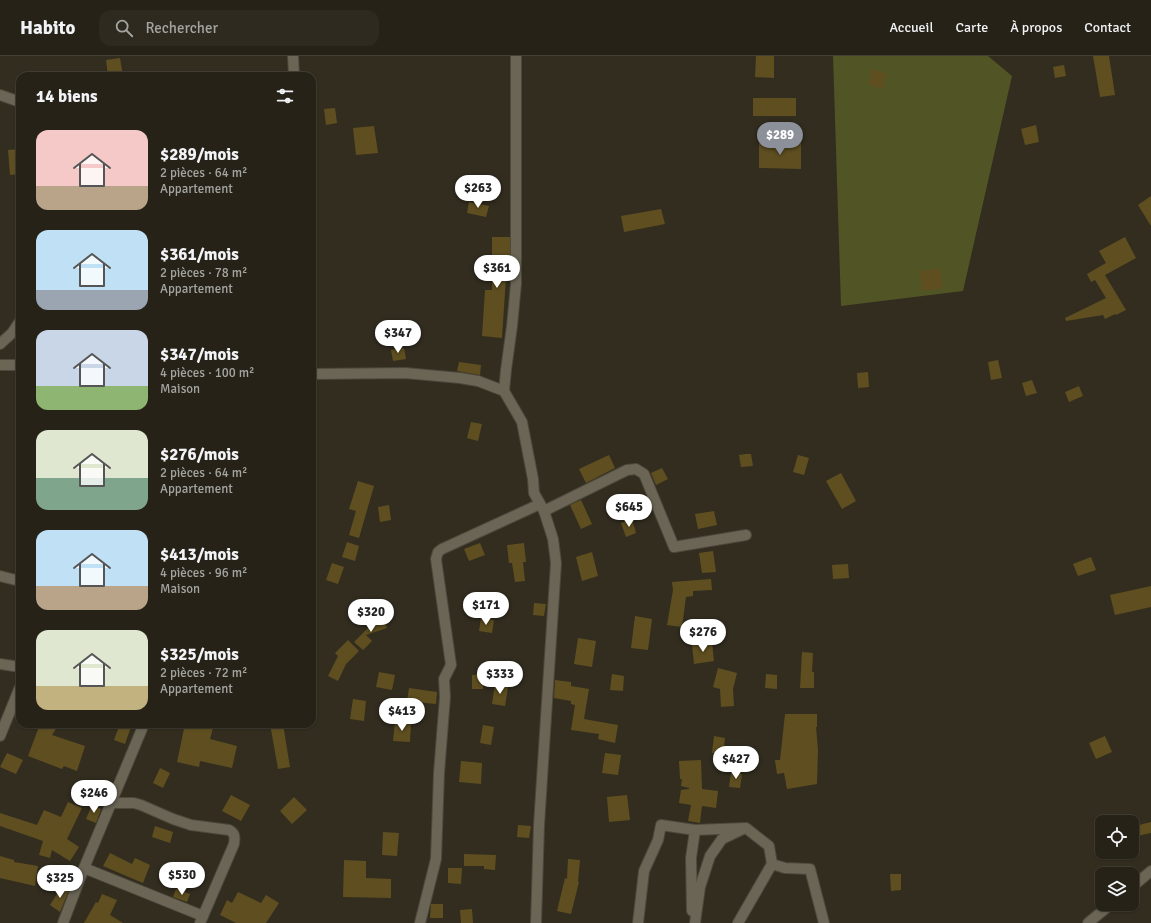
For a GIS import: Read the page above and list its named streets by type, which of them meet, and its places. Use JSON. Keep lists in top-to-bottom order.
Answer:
{
  "page": {
    "header": "Habito",
    "search": "Rechercher",
    "nav": [
      "Accueil",
      "Carte",
      "À propos",
      "Contact"
    ],
    "heading": "14 biens",
    "list": [
      {
        "name": "$289/mois",
        "note": "2 pièces · 64 m² · Appartement"
      },
      {
        "name": "$361/mois",
        "note": "2 pièces · 78 m² · Appartement"
      },
      {
        "name": "$347/mois",
        "note": "4 pièces · 100 m² · Maison"
      },
      {
        "name": "$276/mois",
        "note": "2 pièces · 64 m² · Appartement"
      },
      {
        "name": "$413/mois",
        "note": "4 pièces · 96 m² · Maison"
      },
      {
        "name": "$325/mois",
        "note": "2 pièces · 72 m² · Appartement"
      }
    ],
    "price": [
      "$289",
      "$263",
      "$361",
      "$347",
      "$645",
      "$171",
      "$320",
      "$276",
      "$333",
      "$413",
      "$427",
      "$246",
      "$530",
      "$325"
    ]
  }
}
